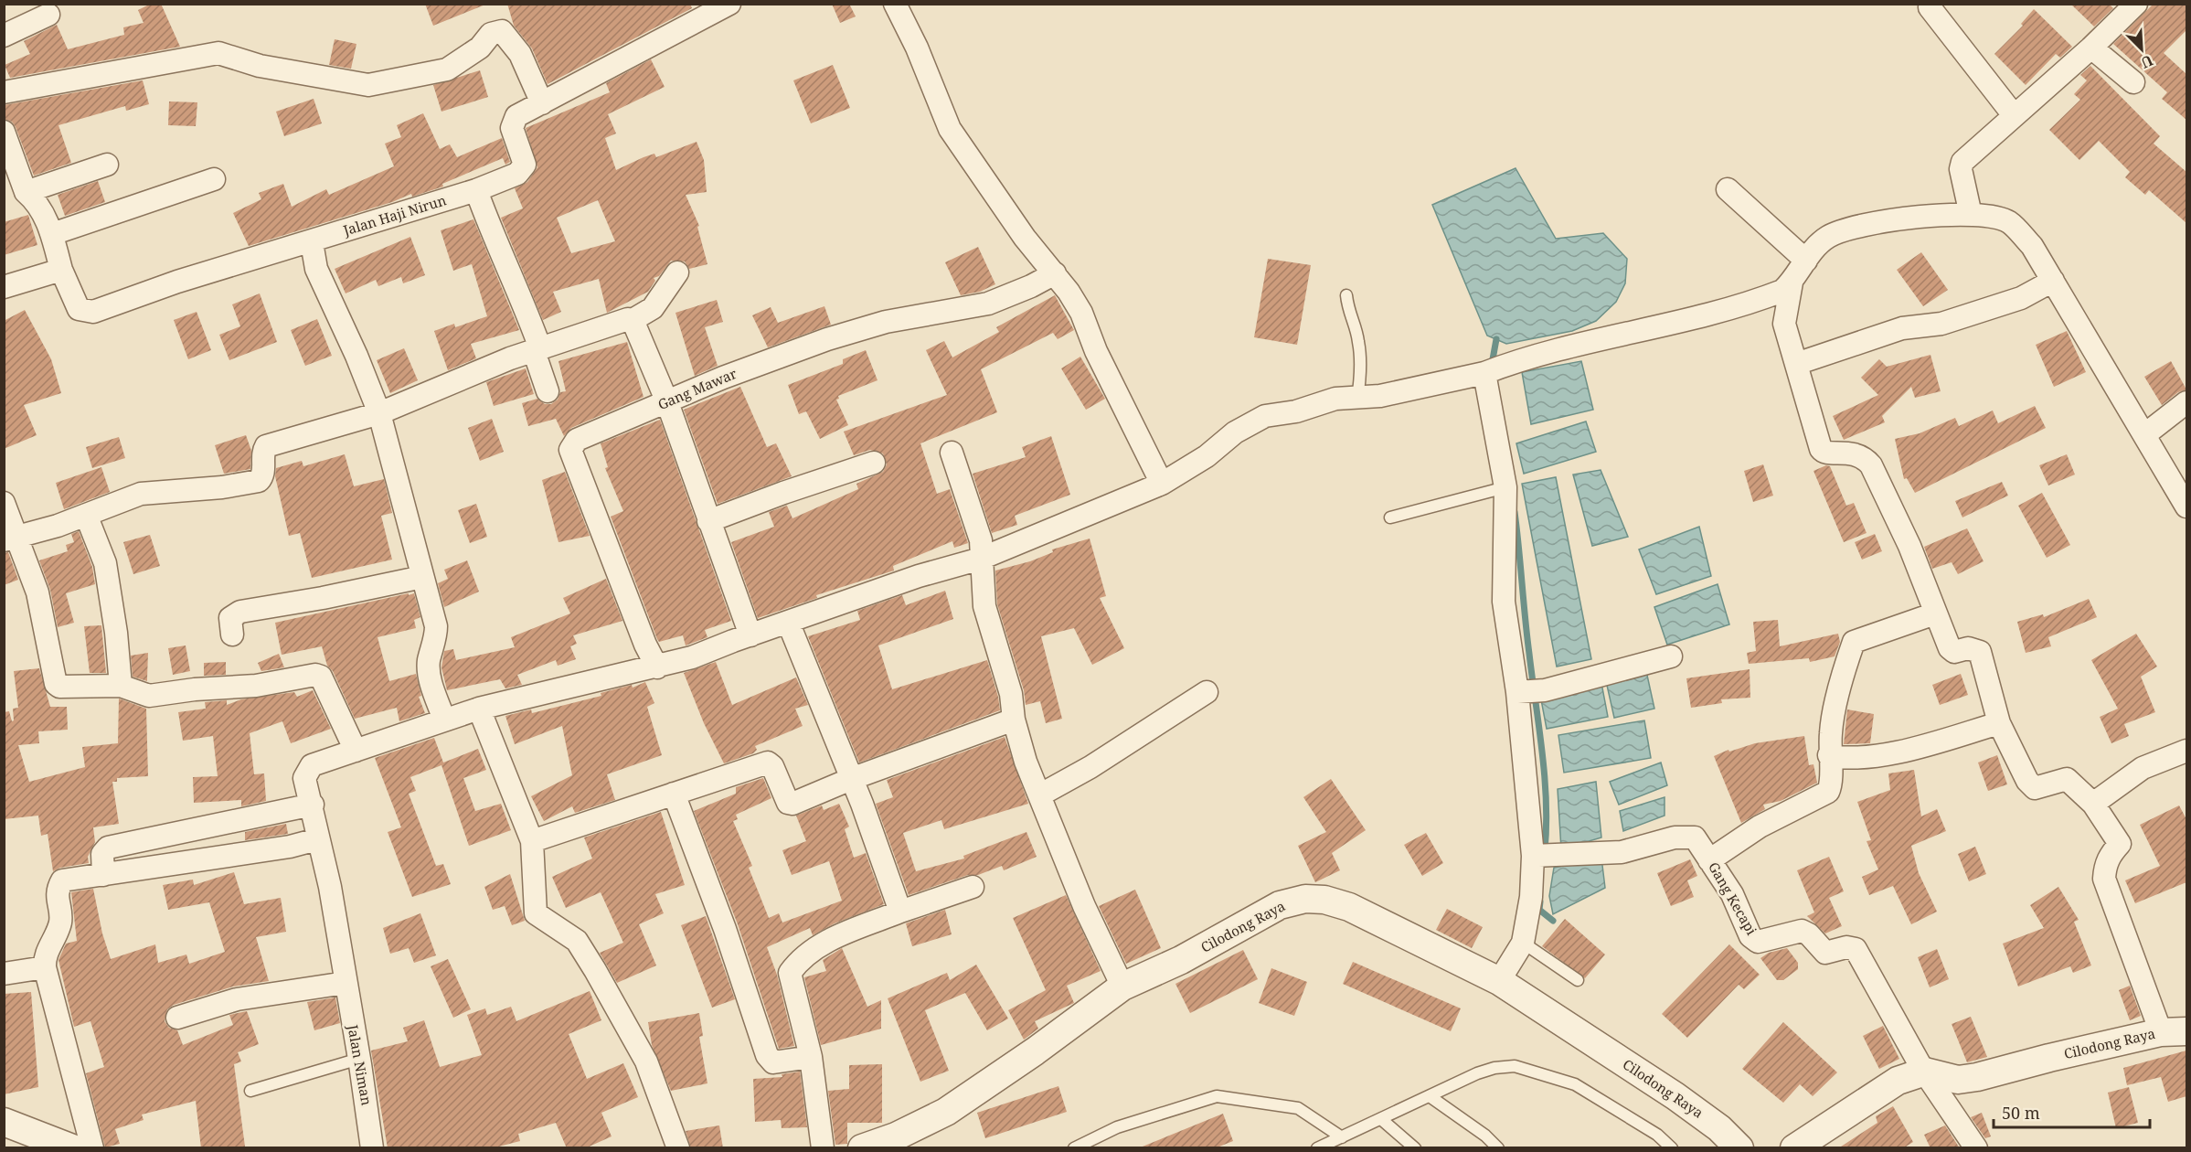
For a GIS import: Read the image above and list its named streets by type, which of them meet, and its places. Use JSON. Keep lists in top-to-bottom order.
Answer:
{
  "streets": {
    "street": [
      "Jalan Haji Nirun",
      "Gang Mawar",
      "Gang Kecapi",
      "Cilodong Raya",
      "Jalan Niman"
    ]
  },
  "crossings": [
    ["Gang Mawar", "Jalan Niman"],
    ["Gang Kecapi", "Cilodong Raya"]
  ],
  "scale_bar": "50 m",
  "north": "bottom right"
}
